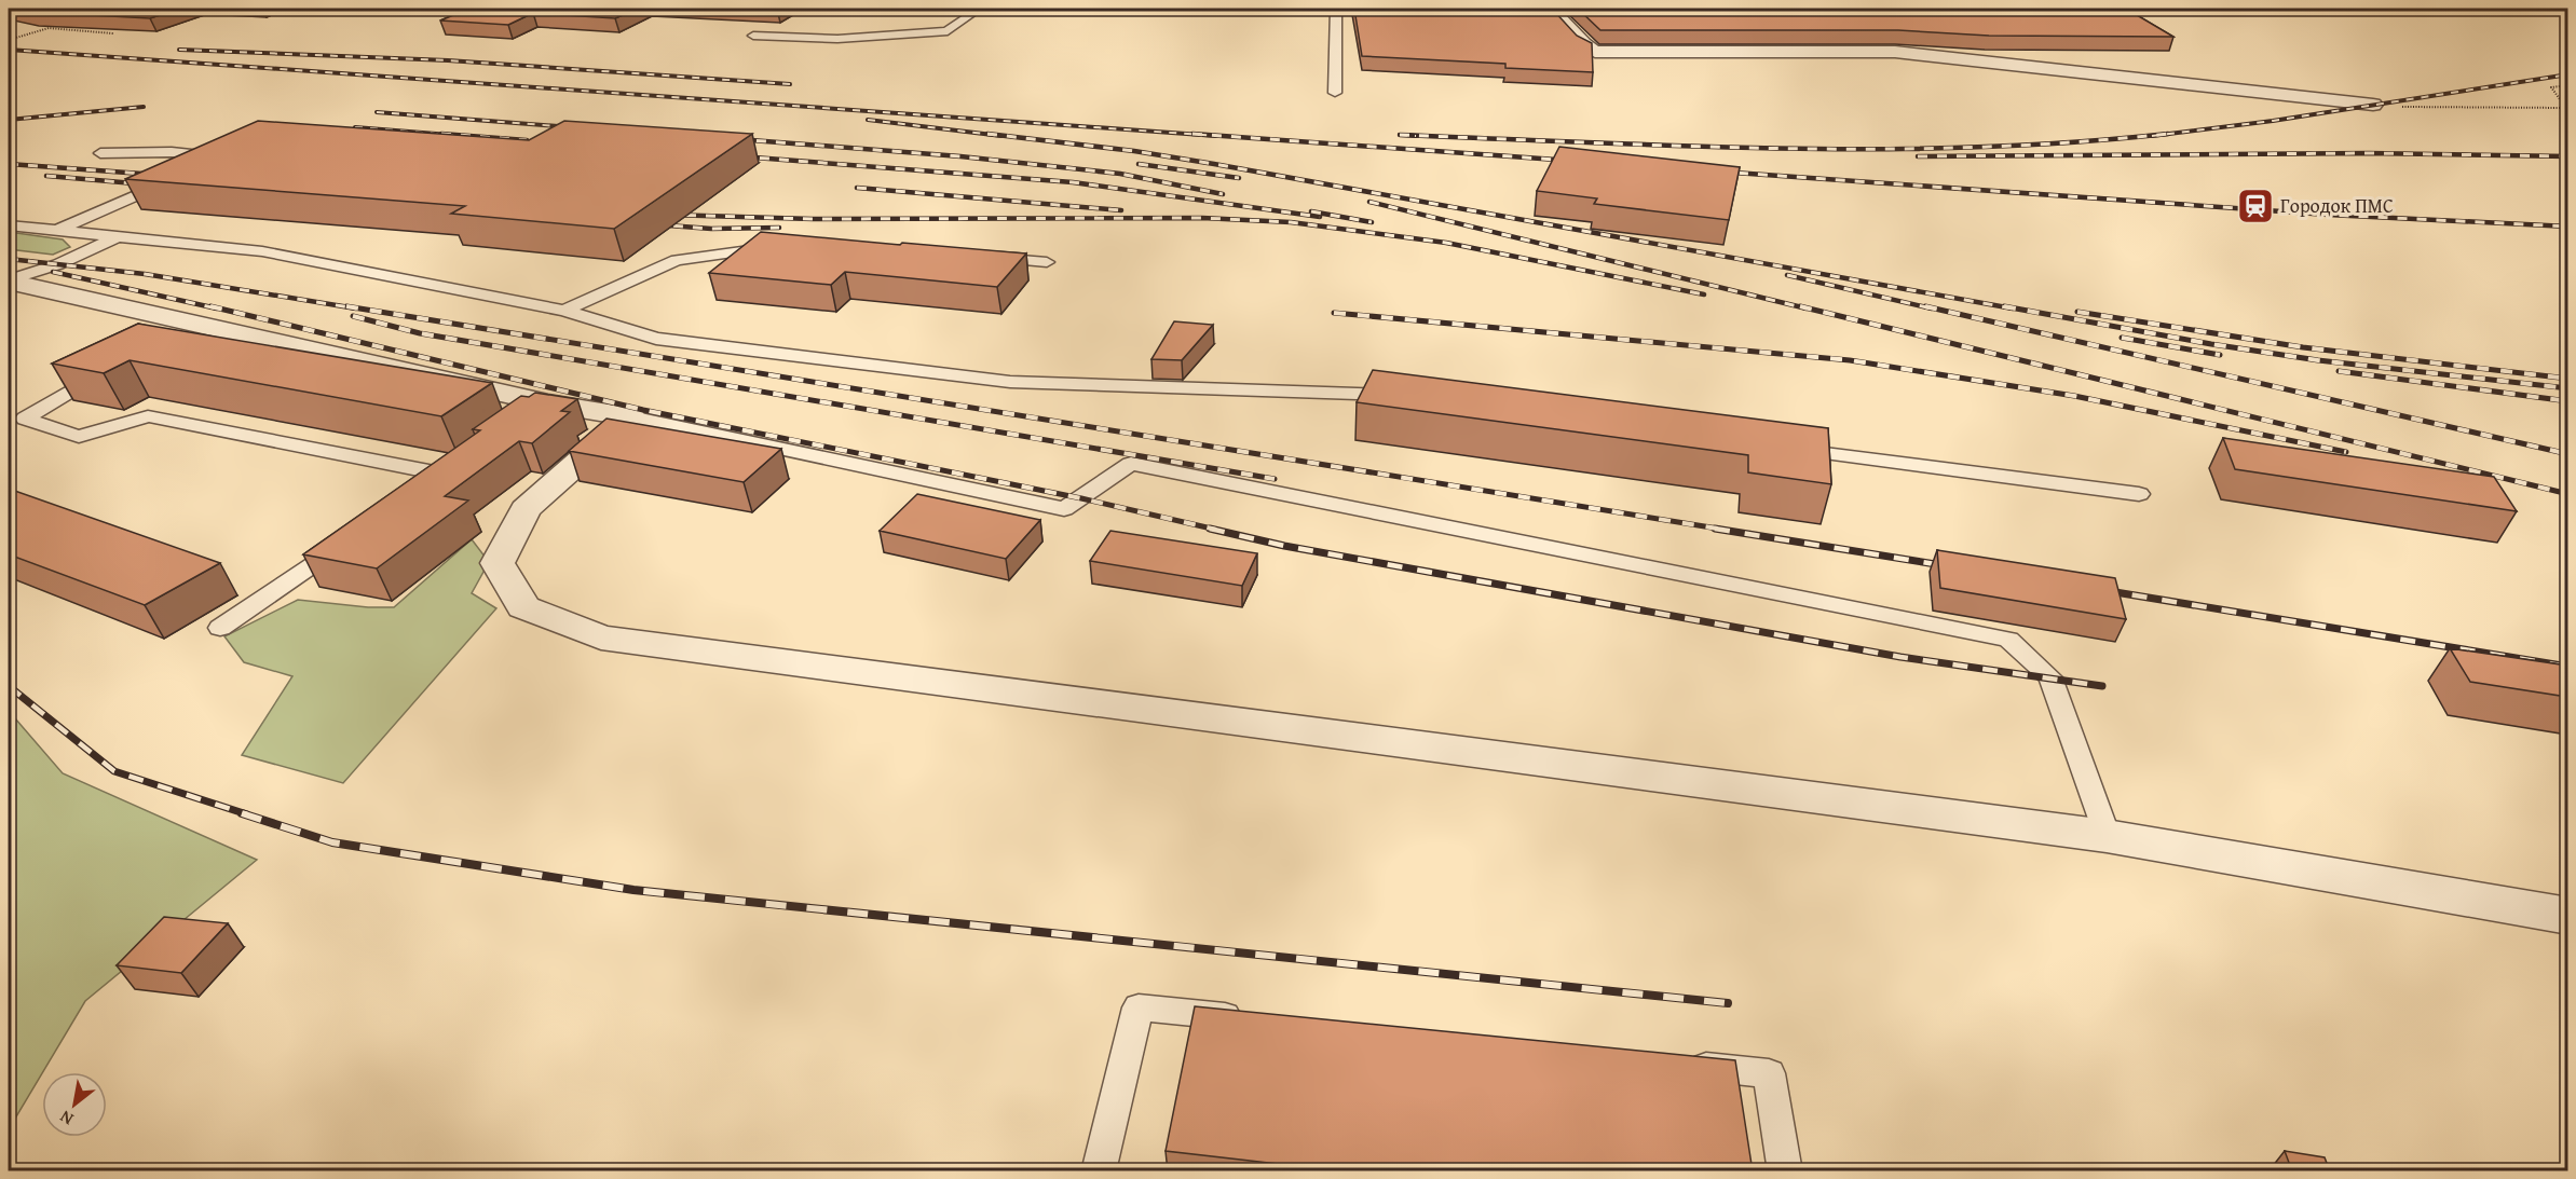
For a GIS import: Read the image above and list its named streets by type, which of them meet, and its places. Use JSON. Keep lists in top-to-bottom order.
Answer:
{
  "places": {
    "station": ["Городок ПМС"]
  },
  "north": "bottom left"
}
